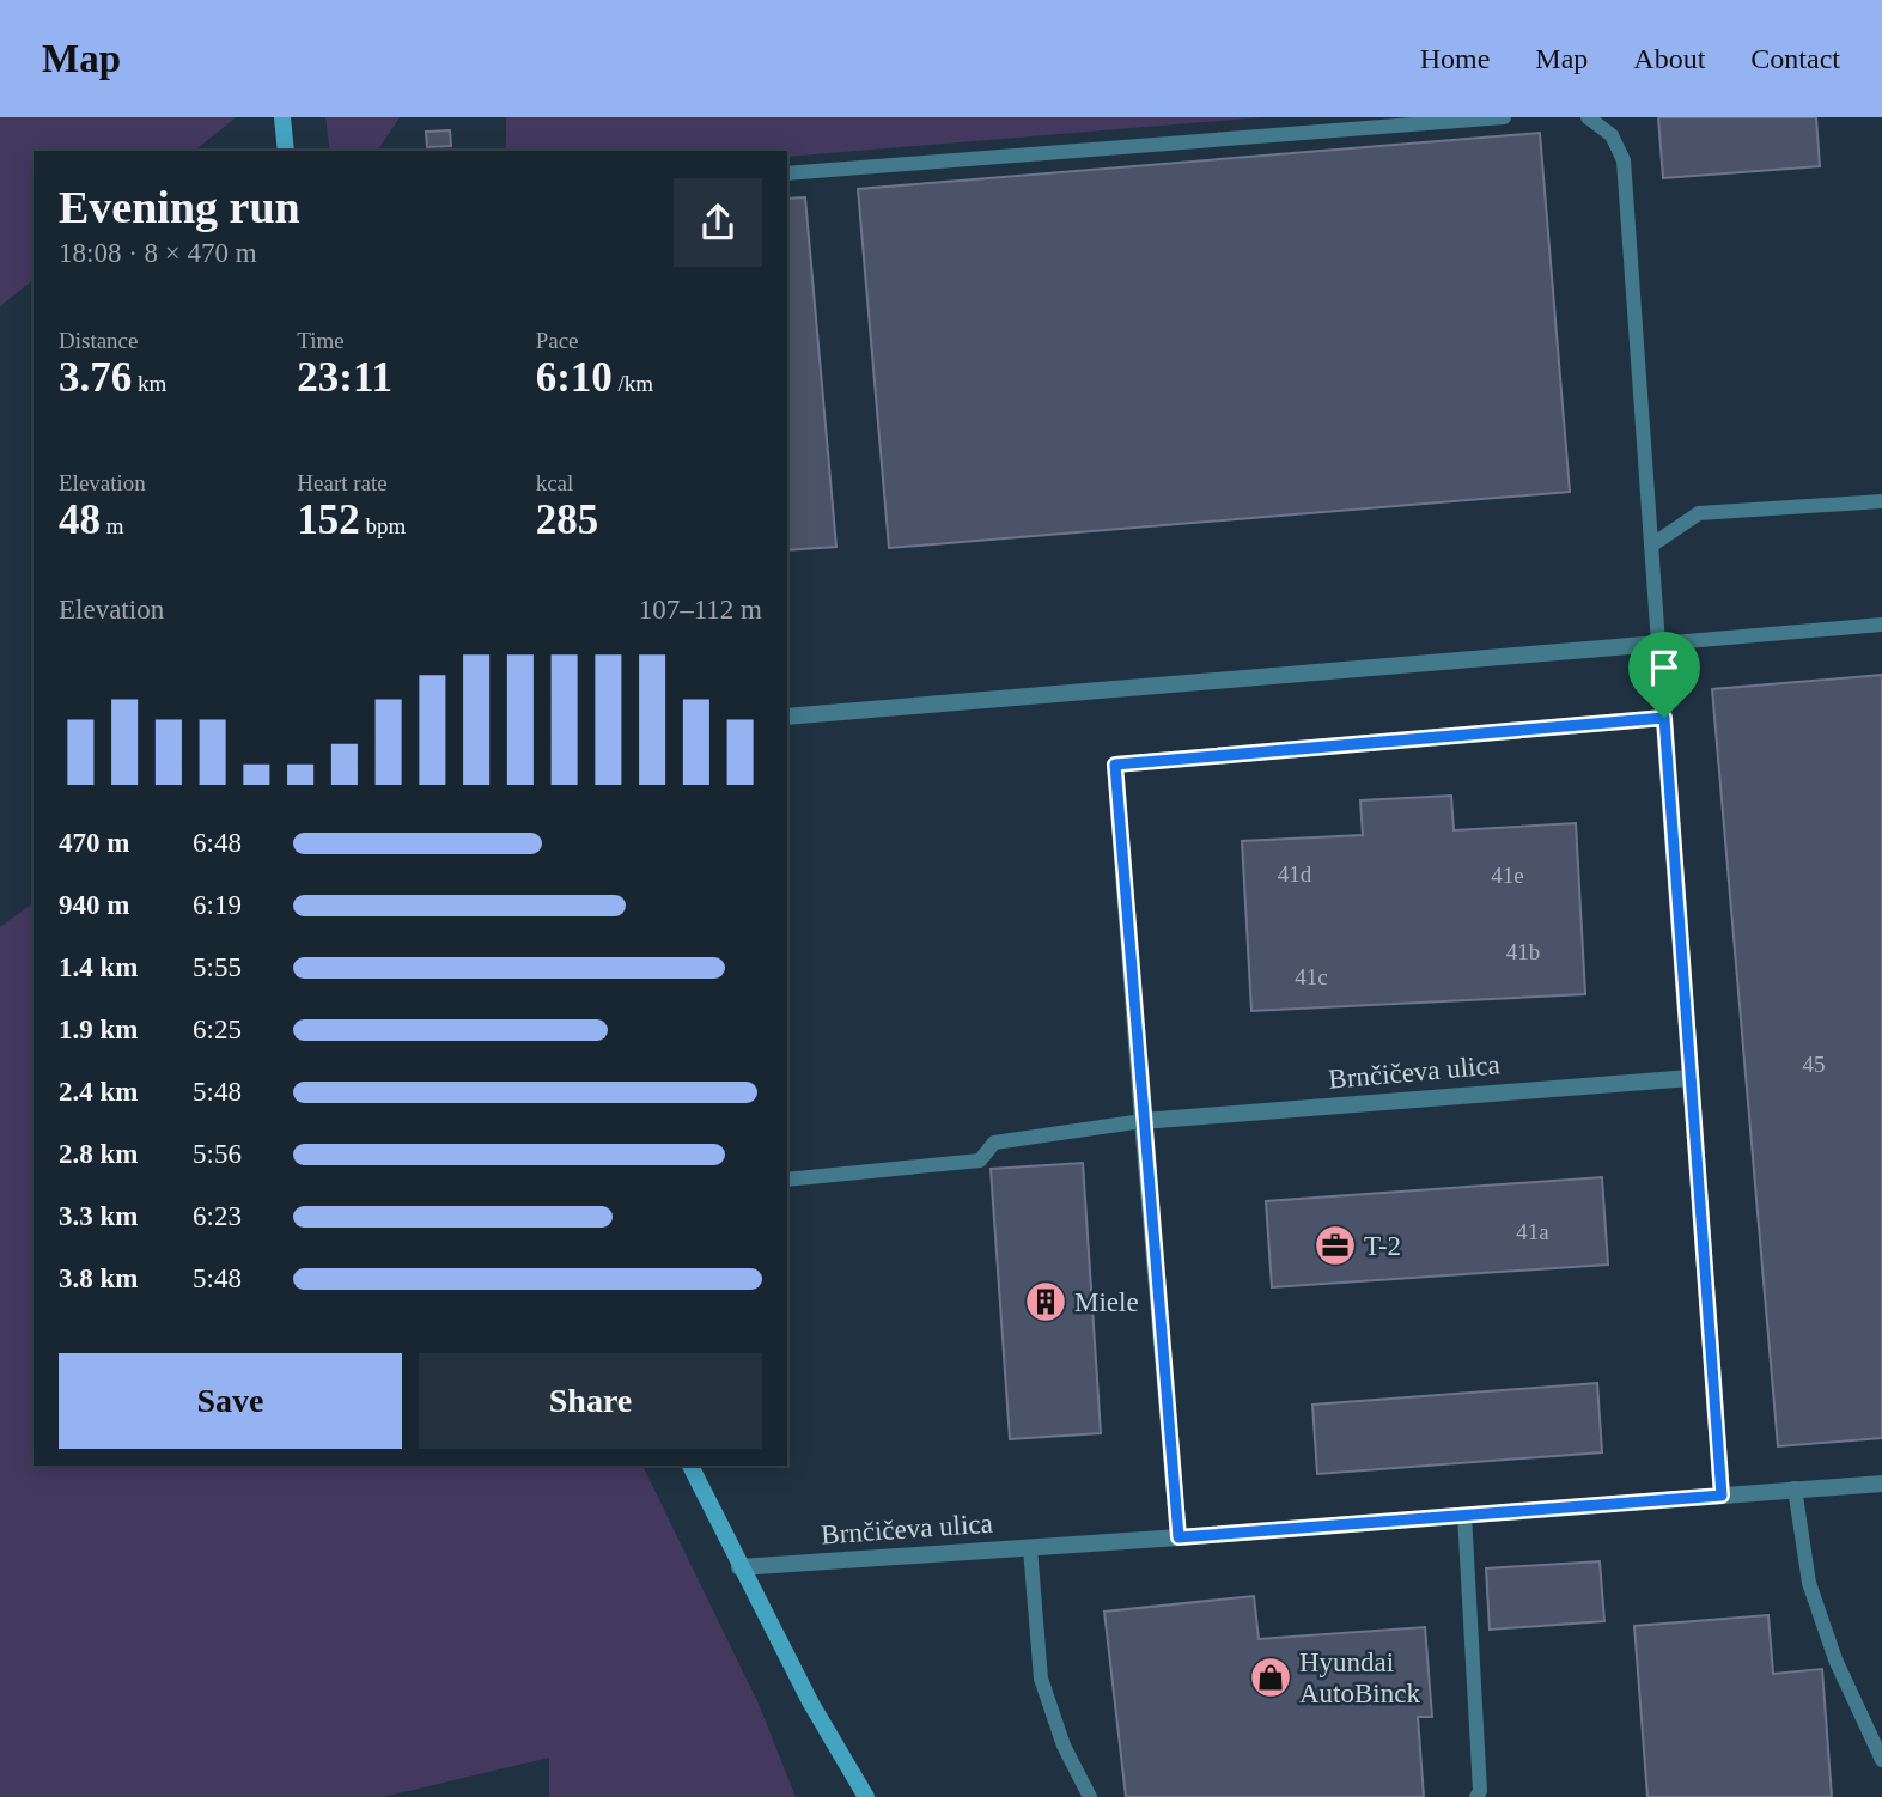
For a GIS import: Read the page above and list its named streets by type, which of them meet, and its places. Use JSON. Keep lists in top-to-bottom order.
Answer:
{
  "streets": {
    "street": ["Brnčičeva ulica"]
  },
  "places": {
    "office": ["T-2"],
    "building": ["Miele"],
    "shop": ["Hyundai AutoBinck"]
  },
  "house_numbers": [
    "41d",
    "41e",
    "41b",
    "41c",
    "45",
    "41a"
  ],
  "page": {
    "header": "Map",
    "nav": [
      "Home",
      "Map",
      "About",
      "Contact"
    ],
    "heading": ["Evening run", "18:08 · 8 × 470 m"],
    "stats": [
      ["Distance", "3.76 km"],
      ["Time", "23:11"],
      ["Pace", "6:10 /km"],
      ["Elevation", "48 m"],
      ["Heart rate", "152 bpm"],
      ["kcal", "285"]
    ],
    "chart": ["Elevation", "107–112 m"],
    "list": [
      {
        "name": "470 m",
        "note": "6:48"
      },
      {
        "name": "940 m",
        "note": "6:19"
      },
      {
        "name": "1.4 km",
        "note": "5:55"
      },
      {
        "name": "1.9 km",
        "note": "6:25"
      },
      {
        "name": "2.4 km",
        "note": "5:48"
      },
      {
        "name": "2.8 km",
        "note": "5:56"
      },
      {
        "name": "3.3 km",
        "note": "6:23"
      },
      {
        "name": "3.8 km",
        "note": "5:48"
      }
    ],
    "buttons": ["Save", "Share"]
  }
}
